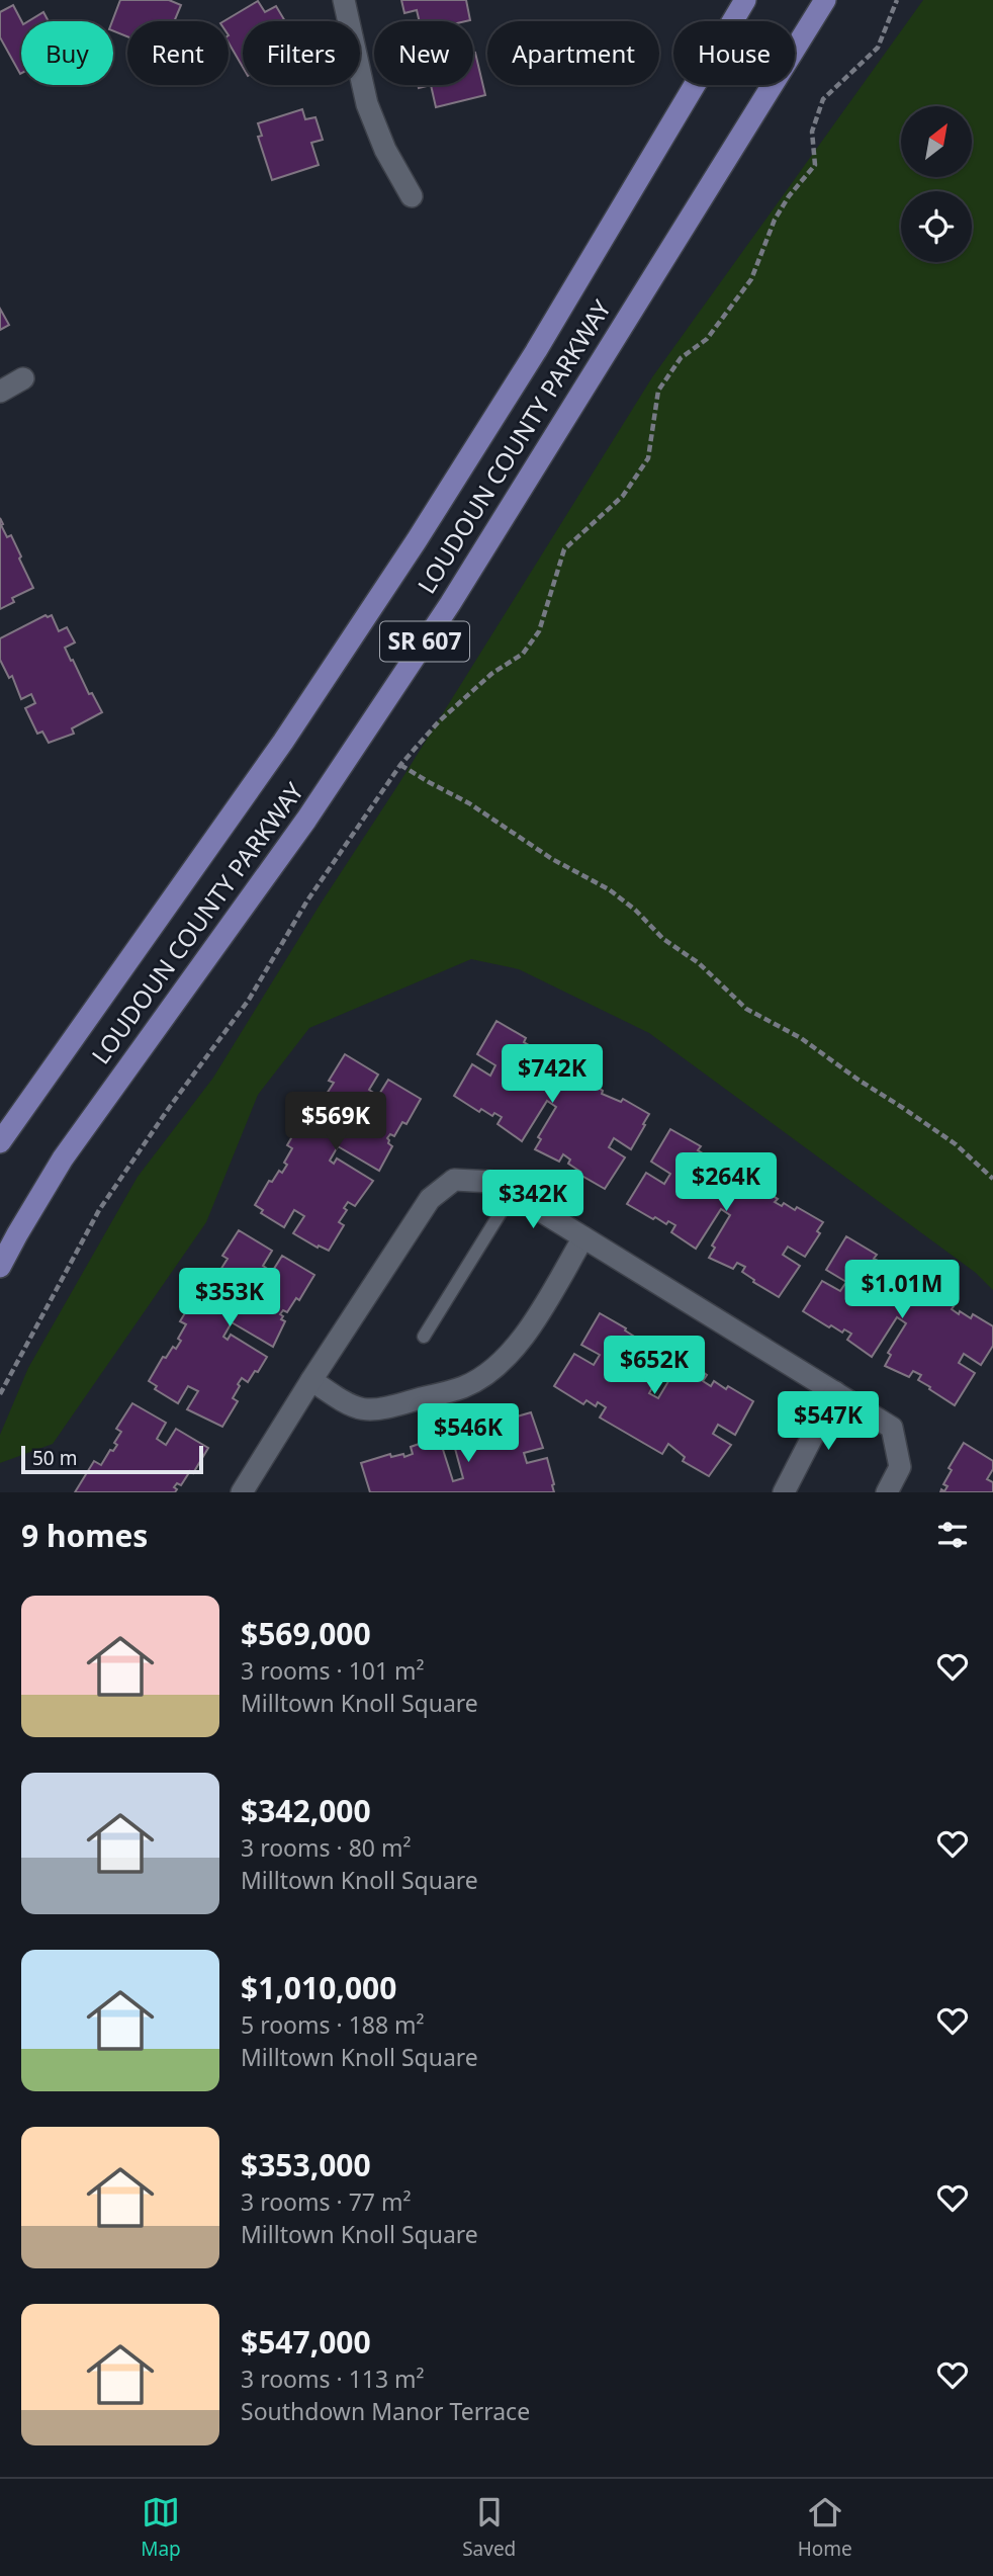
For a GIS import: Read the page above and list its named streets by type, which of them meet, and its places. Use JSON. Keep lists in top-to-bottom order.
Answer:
{
  "streets": {
    "main road": ["LOUDOUN COUNTY PARKWAY", "SR 607"]
  },
  "scale_bar": "50 m",
  "north": "top right",
  "page": {
    "chip": [
      "Buy",
      "Rent",
      "Filters",
      "New",
      "Apartment",
      "House"
    ],
    "price": [
      "$742K",
      "$569K",
      "$264K",
      "$342K",
      "$1.01M",
      "$353K",
      "$652K",
      "$547K",
      "$546K"
    ],
    "scale": "50 m",
    "heading": "9 homes",
    "list": [
      {
        "name": "$569,000",
        "note": "3 rooms · 101 m² · Milltown Knoll Square"
      },
      {
        "name": "$342,000",
        "note": "3 rooms · 80 m² · Milltown Knoll Square"
      },
      {
        "name": "$1,010,000",
        "note": "5 rooms · 188 m² · Milltown Knoll Square"
      },
      {
        "name": "$353,000",
        "note": "3 rooms · 77 m² · Milltown Knoll Square"
      },
      {
        "name": "$547,000",
        "note": "3 rooms · 113 m² · Southdown Manor Terrace"
      }
    ],
    "tabs": ["Map", "Saved", "Home"]
  }
}
